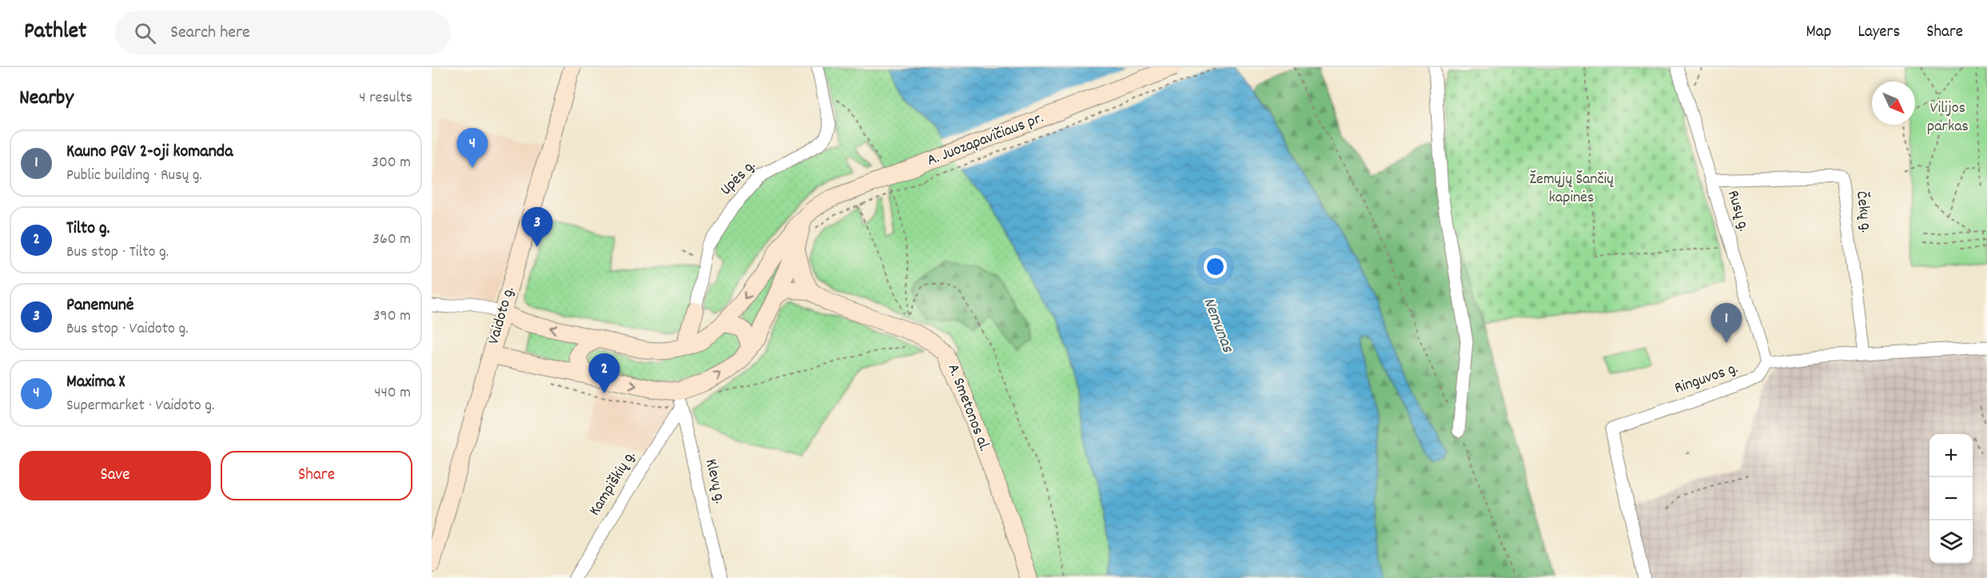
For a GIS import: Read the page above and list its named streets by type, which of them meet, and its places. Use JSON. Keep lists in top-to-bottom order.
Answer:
{
  "streets": {
    "main road": ["A. Juozapavičiaus pr.", "Vaidoto g.", "A. Smetonos al."],
    "street": [
      "Upės g.",
      "Rusų g.",
      "Čekų g.",
      "Ringuvos g.",
      "Klevų g.",
      "Kampiškių g."
    ]
  },
  "crossings": [
    ["Rusų g.", "Čekų g."],
    ["Rusų g.", "Ringuvos g."],
    ["Klevų g.", "Kampiškių g."]
  ],
  "water": ["Nemunas"],
  "parks": ["Vilijos parkas", "Žemųjų Šančių kapinės"],
  "north": "bottom right",
  "page": {
    "header": "Pathlet",
    "search": "Search here",
    "nav": ["Map", "Layers", "Share"],
    "heading": ["Nearby", "4 results"],
    "pins": [
      "4",
      "3",
      "1",
      "2"
    ],
    "list": [
      {
        "mark": "1",
        "name": "Kauno PGV 2-oji komanda",
        "note": "Public building · Rusų g.",
        "value": "300 m"
      },
      {
        "mark": "2",
        "name": "Tilto g.",
        "note": "Bus stop · Tilto g.",
        "value": "360 m"
      },
      {
        "mark": "3",
        "name": "Panemunė",
        "note": "Bus stop · Vaidoto g.",
        "value": "390 m"
      },
      {
        "mark": "4",
        "name": "Maxima X",
        "note": "Supermarket · Vaidoto g.",
        "value": "440 m"
      }
    ],
    "map_buttons": ["+", "−"],
    "buttons": ["Save", "Share"]
  }
}
